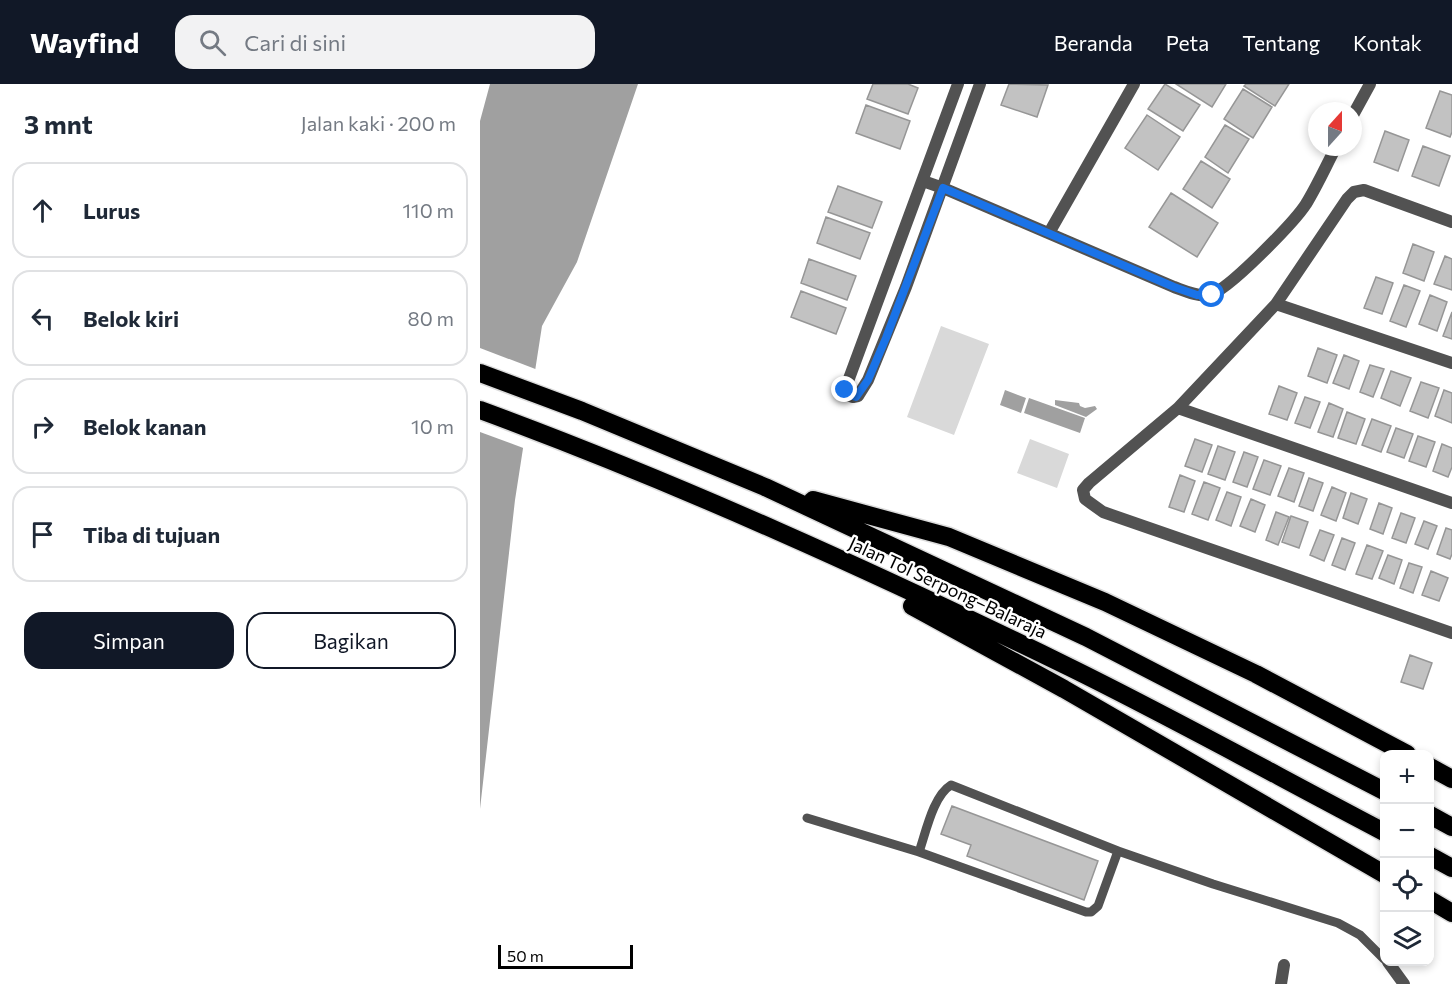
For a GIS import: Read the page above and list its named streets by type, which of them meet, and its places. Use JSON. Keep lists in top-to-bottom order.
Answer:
{
  "streets": {
    "highway": ["Jalan Tol Serpong–Balaraja"]
  },
  "scale_bar": "50 m",
  "north": "top",
  "page": {
    "header": "Wayfind",
    "search": "Cari di sini",
    "nav": [
      "Beranda",
      "Peta",
      "Tentang",
      "Kontak"
    ],
    "heading": ["3 mnt", "Jalan kaki · 200 m"],
    "list": [
      ["Lurus", "110 m"],
      ["Belok kiri", "80 m"],
      ["Belok kanan", "10 m"],
      "Tiba di tujuan"
    ],
    "buttons": ["Simpan", "Bagikan"],
    "map_buttons": ["+", "−"],
    "scale": "50 m"
  }
}
